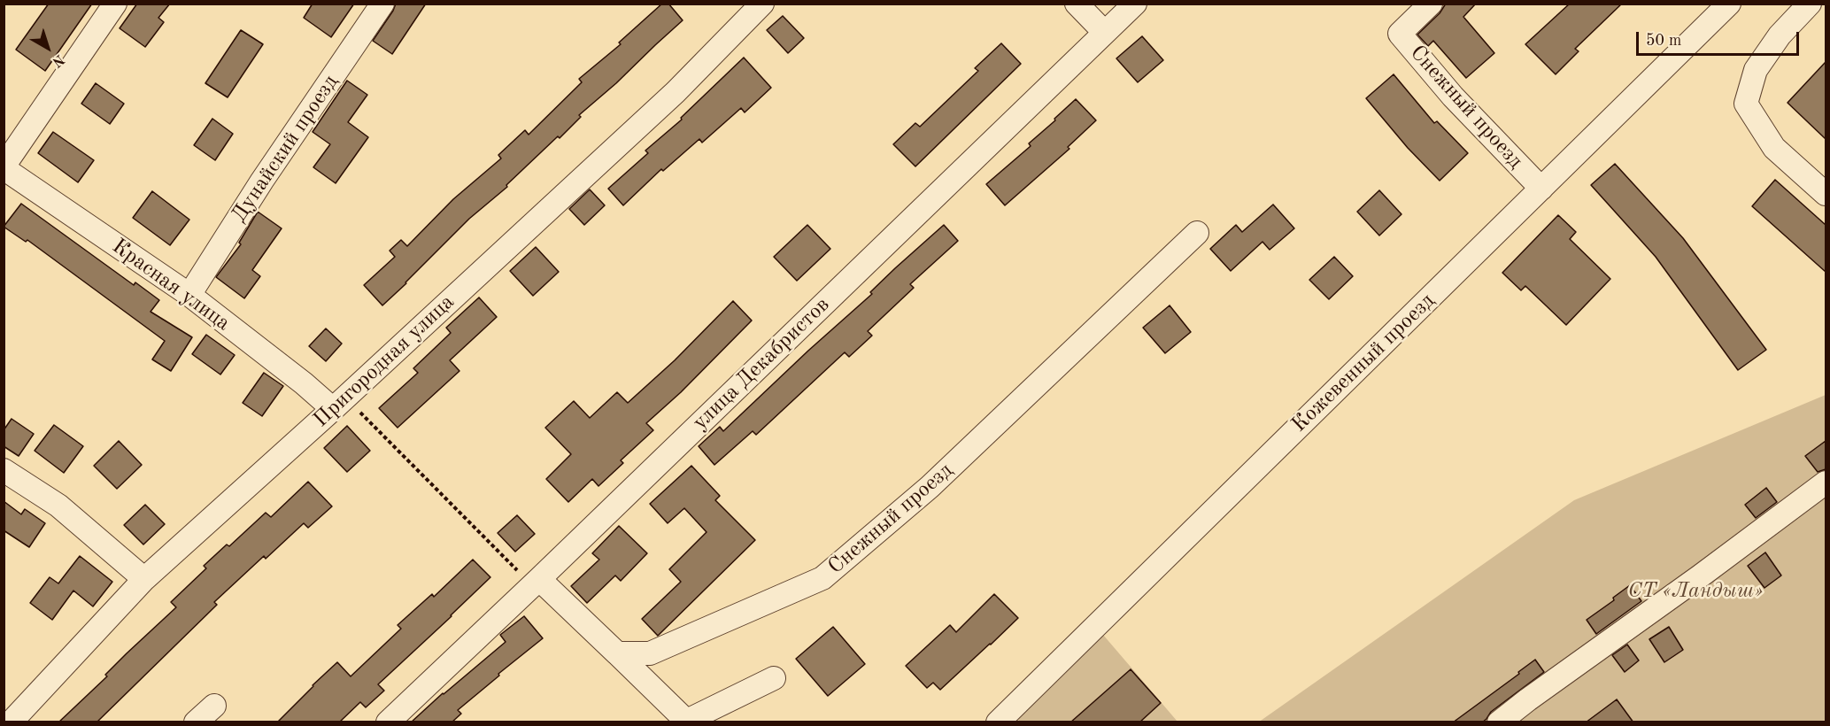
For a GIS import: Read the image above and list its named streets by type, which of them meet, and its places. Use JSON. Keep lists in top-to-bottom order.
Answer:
{
  "streets": {
    "street": [
      "Снежный проезд",
      "Дунайский проезд",
      "Красная улица",
      "Пригородная улица",
      "Кожевенный проезд",
      "улица Декабристов"
    ]
  },
  "crossings": [
    ["Снежный проезд", "Кожевенный проезд"],
    ["Дунайский проезд", "Красная улица"],
    ["Красная улица", "Пригородная улица"]
  ],
  "parks": ["СТ «Ландыш»"],
  "scale_bar": "50 m",
  "north": "bottom right"
}
